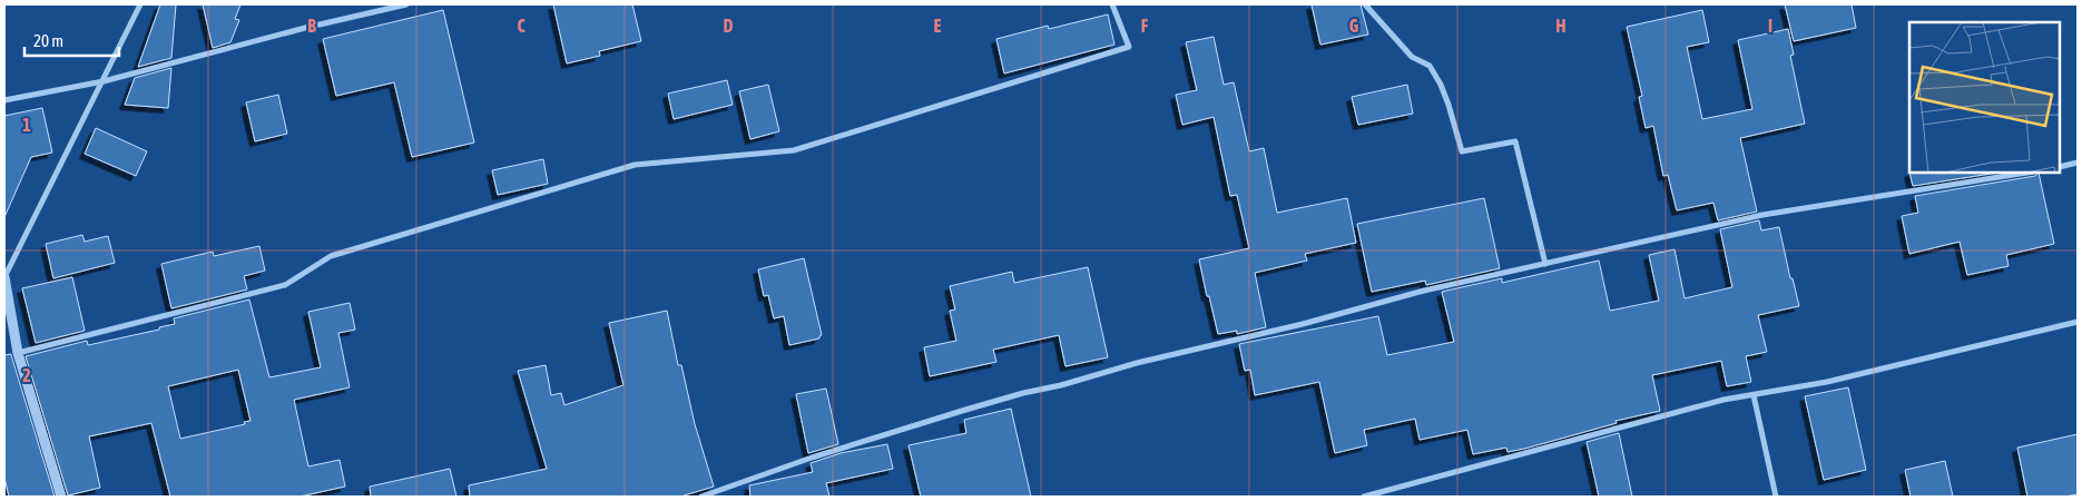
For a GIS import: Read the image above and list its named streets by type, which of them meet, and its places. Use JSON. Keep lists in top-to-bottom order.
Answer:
{
  "scale_bar": "20 m",
  "grid": {
    "columns": [
      "B",
      "C",
      "D",
      "E",
      "F",
      "G",
      "H",
      "I"
    ],
    "rows": ["1", "2"]
  }
}
